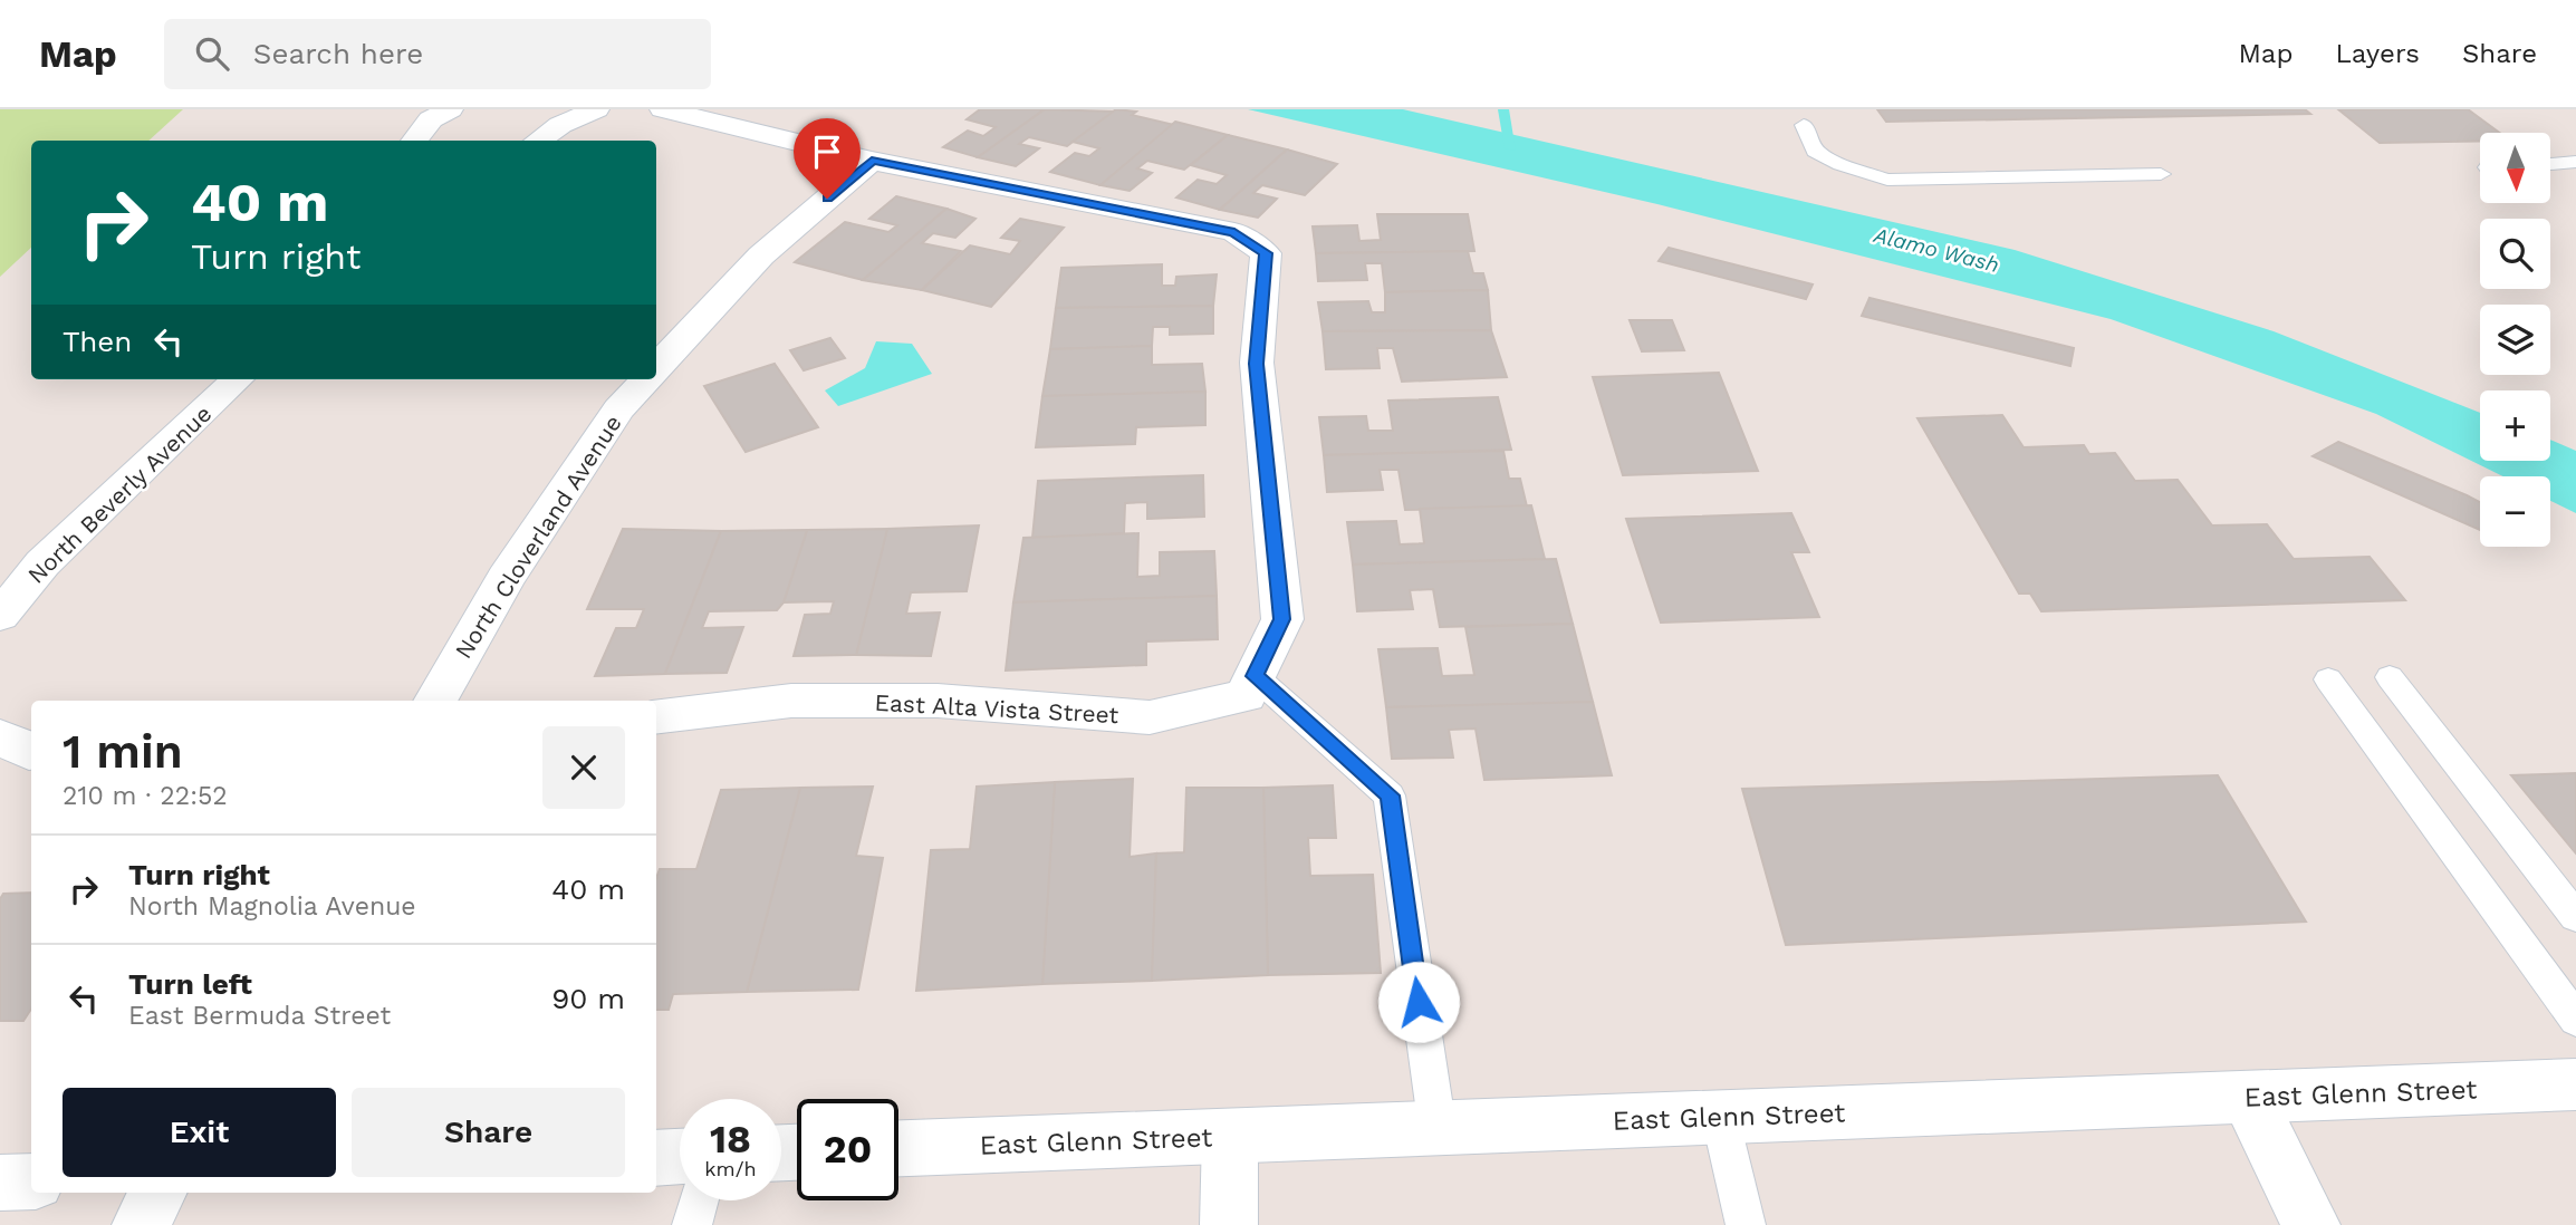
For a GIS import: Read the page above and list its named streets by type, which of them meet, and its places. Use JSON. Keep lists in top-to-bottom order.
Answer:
{
  "streets": {
    "street": [
      "North Beverly Avenue",
      "North Cloverland Avenue",
      "East Alta Vista Street",
      "East Glenn Street"
    ]
  },
  "water": ["Alamo Wash"],
  "north": "bottom",
  "page": {
    "header": "Map",
    "search": "Search here",
    "nav": ["Map", "Layers", "Share"],
    "map_buttons": ["+", "−"],
    "turn": ["40 m", "Turn right"],
    "then": "Then",
    "heading": ["1 min", "210 m · 22:52"],
    "list": [
      {
        "name": "Turn right",
        "note": "North Magnolia Avenue",
        "value": "40 m"
      },
      {
        "name": "Turn left",
        "note": "East Bermuda Street",
        "value": "90 m"
      }
    ],
    "buttons": ["Exit", "Share"],
    "speed": "18 km/h",
    "limit": "20"
  }
}
